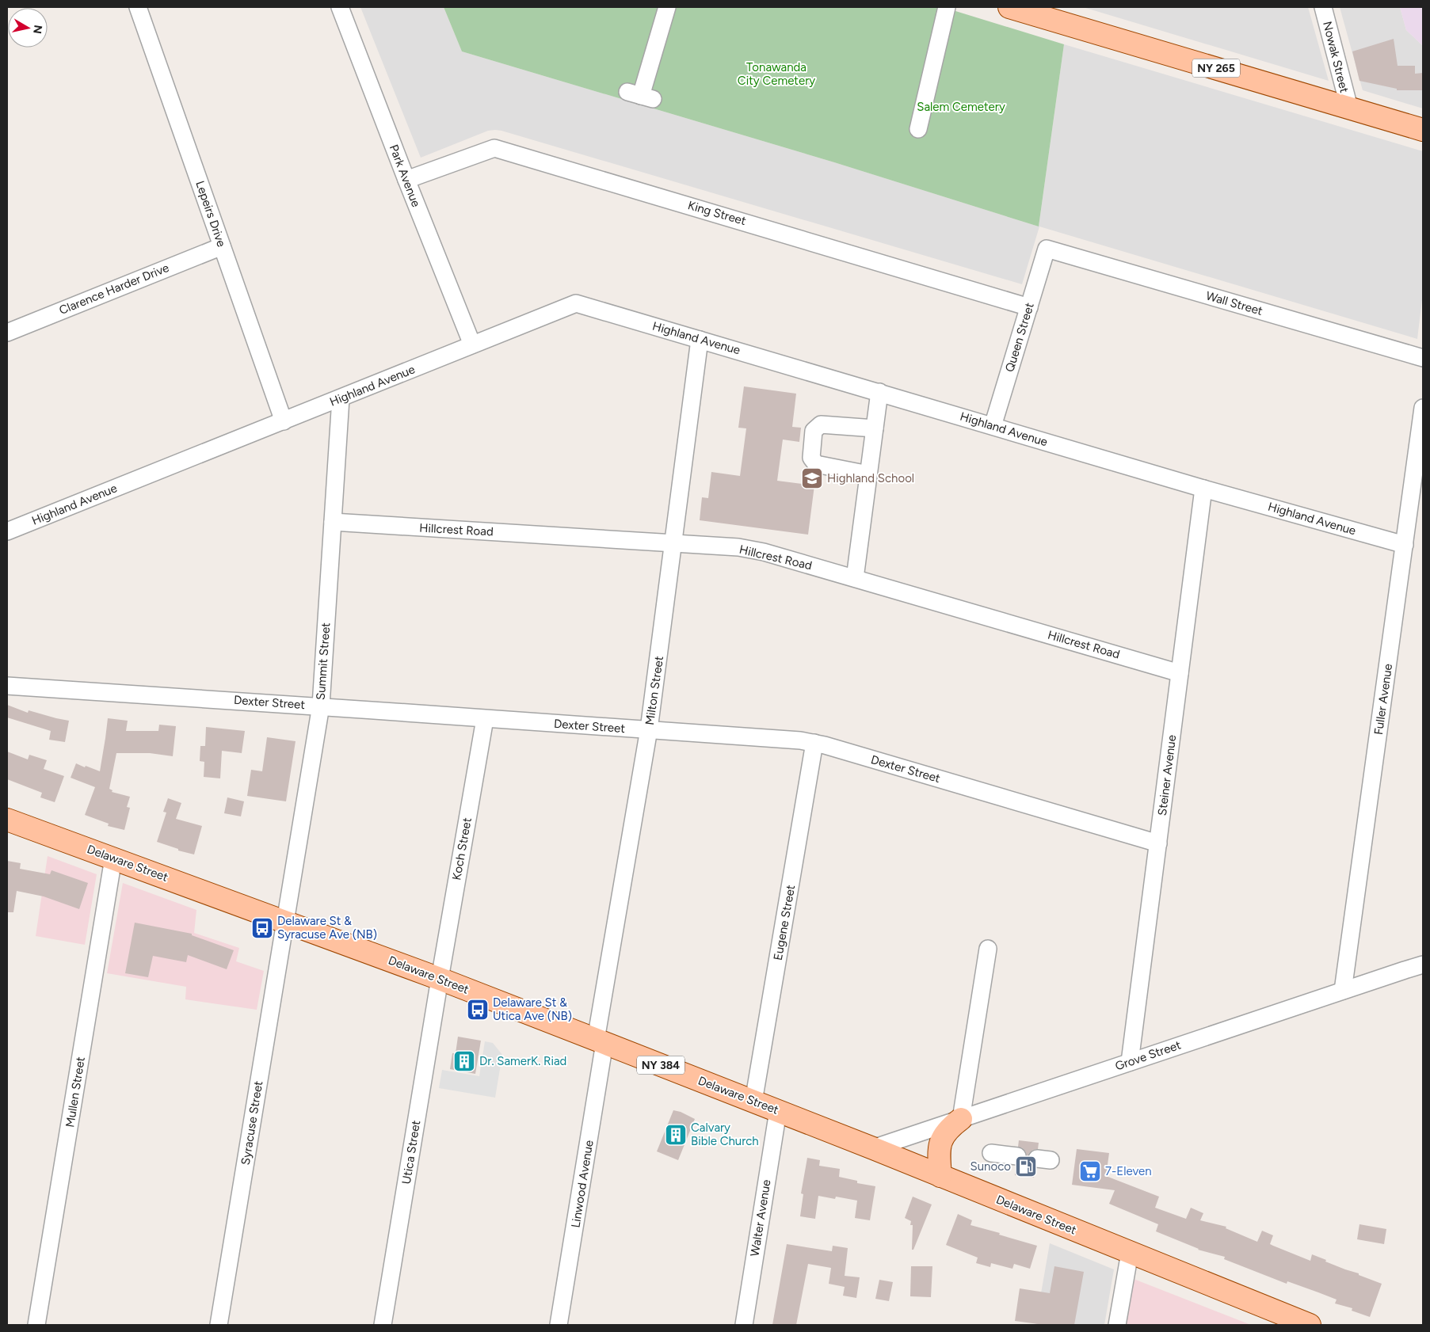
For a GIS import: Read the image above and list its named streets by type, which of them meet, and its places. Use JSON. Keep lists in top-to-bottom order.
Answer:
{
  "streets": {
    "main road": ["NY 265", "Delaware Street", "NY 384"],
    "street": [
      "Nowak Street",
      "Park Avenue",
      "King Street",
      "Lepeirs Drive",
      "Clarence Harder Drive",
      "Wall Street",
      "Queen Street",
      "Highland Avenue",
      "Hillcrest Road",
      "Summit Street",
      "Milton Street",
      "Fuller Avenue",
      "Dexter Street",
      "Steiner Avenue",
      "Koch Street",
      "Eugene Street",
      "Grove Street",
      "Mullen Street",
      "Syracuse Street",
      "Utica Street",
      "Linwood Avenue",
      "Walter Avenue"
    ]
  },
  "crossings": [
    ["Nowak Street", "NY 265"],
    ["Park Avenue", "King Street"],
    ["Park Avenue", "Highland Avenue"],
    ["King Street", "Queen Street"],
    ["Lepeirs Drive", "Clarence Harder Drive"],
    ["Lepeirs Drive", "Highland Avenue"],
    ["Wall Street", "Queen Street"],
    ["Queen Street", "Highland Avenue"],
    ["Highland Avenue", "Summit Street"],
    ["Highland Avenue", "Milton Street"],
    ["Highland Avenue", "Fuller Avenue"],
    ["Highland Avenue", "Steiner Avenue"],
    ["Hillcrest Road", "Summit Street"],
    ["Hillcrest Road", "Milton Street"],
    ["Hillcrest Road", "Steiner Avenue"],
    ["Summit Street", "Dexter Street"],
    ["Summit Street", "Delaware Street"],
    ["Summit Street", "Syracuse Street"],
    ["Milton Street", "Dexter Street"],
    ["Milton Street", "Delaware Street"],
    ["Milton Street", "Linwood Avenue"],
    ["Fuller Avenue", "Grove Street"],
    ["Dexter Street", "Steiner Avenue"],
    ["Dexter Street", "Koch Street"],
    ["Dexter Street", "Eugene Street"],
    ["Steiner Avenue", "Grove Street"],
    ["Koch Street", "Delaware Street"],
    ["Koch Street", "Utica Street"],
    ["Delaware Street", "Eugene Street"],
    ["Delaware Street", "Grove Street"],
    ["Delaware Street", "Mullen Street"],
    ["Delaware Street", "Syracuse Street"],
    ["Delaware Street", "Utica Street"],
    ["Delaware Street", "Linwood Avenue"],
    ["Delaware Street", "Walter Avenue"]
  ],
  "parks": ["Tonawanda City Cemetery", "Salem Cemetery"],
  "places": {
    "school or university": ["Highland School"],
    "bus stop": ["Delaware St & Syracuse Ave (NB)", "Delaware St & Utica Ave (NB)"],
    "building": ["Dr. SamerK. Riad", "Calvary Bible Church"],
    "fuel station": ["Sunoco"],
    "supermarket": ["7-Eleven"]
  },
  "north": "right"
}
